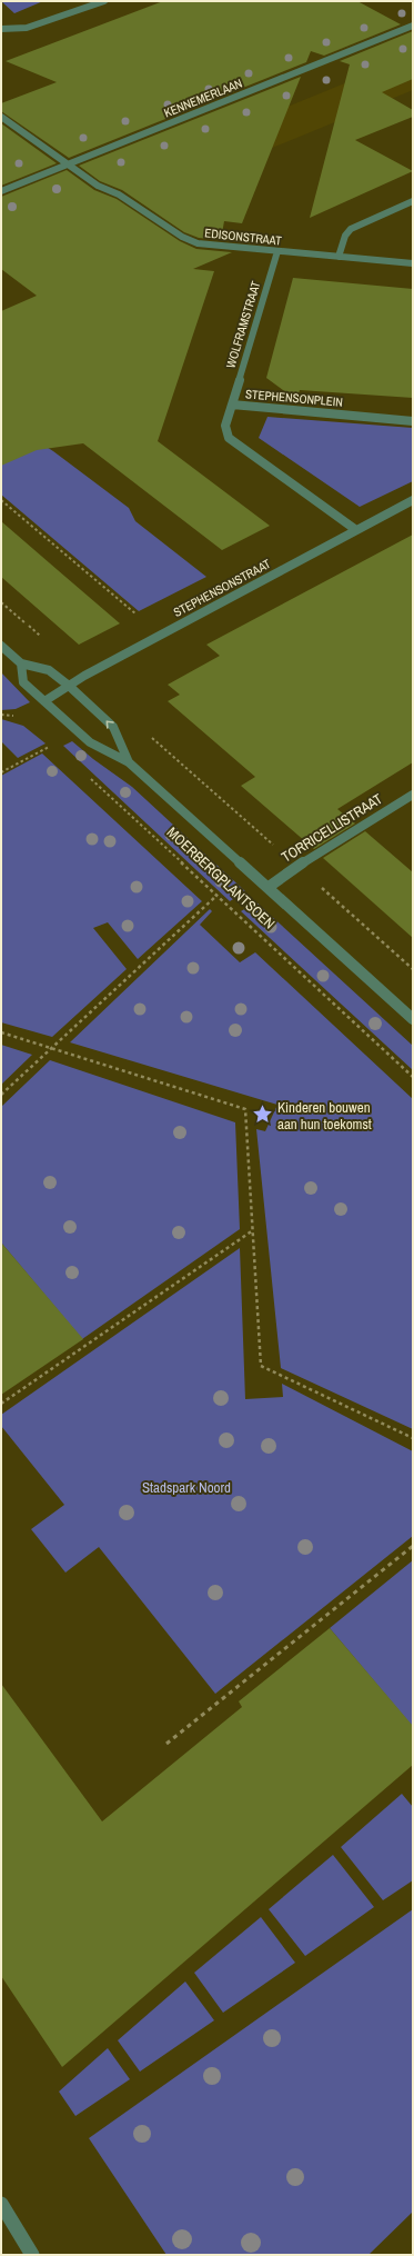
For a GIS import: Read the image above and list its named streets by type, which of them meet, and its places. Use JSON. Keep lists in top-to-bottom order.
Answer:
{
  "streets": {
    "street": [
      "KENNEMERLAAN",
      "EDISONSTRAAT",
      "WOLFRAMSTRAAT",
      "STEPHENSONPLEIN",
      "STEPHENSONSTRAAT",
      "TORRICELLISTRAAT",
      "MOERBERGPLANTSOEN"
    ]
  },
  "crossings": [
    ["KENNEMERLAAN", "EDISONSTRAAT"],
    ["EDISONSTRAAT", "WOLFRAMSTRAAT"],
    ["WOLFRAMSTRAAT", "STEPHENSONPLEIN"],
    ["STEPHENSONPLEIN", "STEPHENSONSTRAAT"],
    ["STEPHENSONSTRAAT", "MOERBERGPLANTSOEN"],
    ["TORRICELLISTRAAT", "MOERBERGPLANTSOEN"]
  ],
  "parks": ["Stadspark Noord"],
  "places": {
    "place": ["Kinderen bouwen aan hun toekomst"]
  }
}
